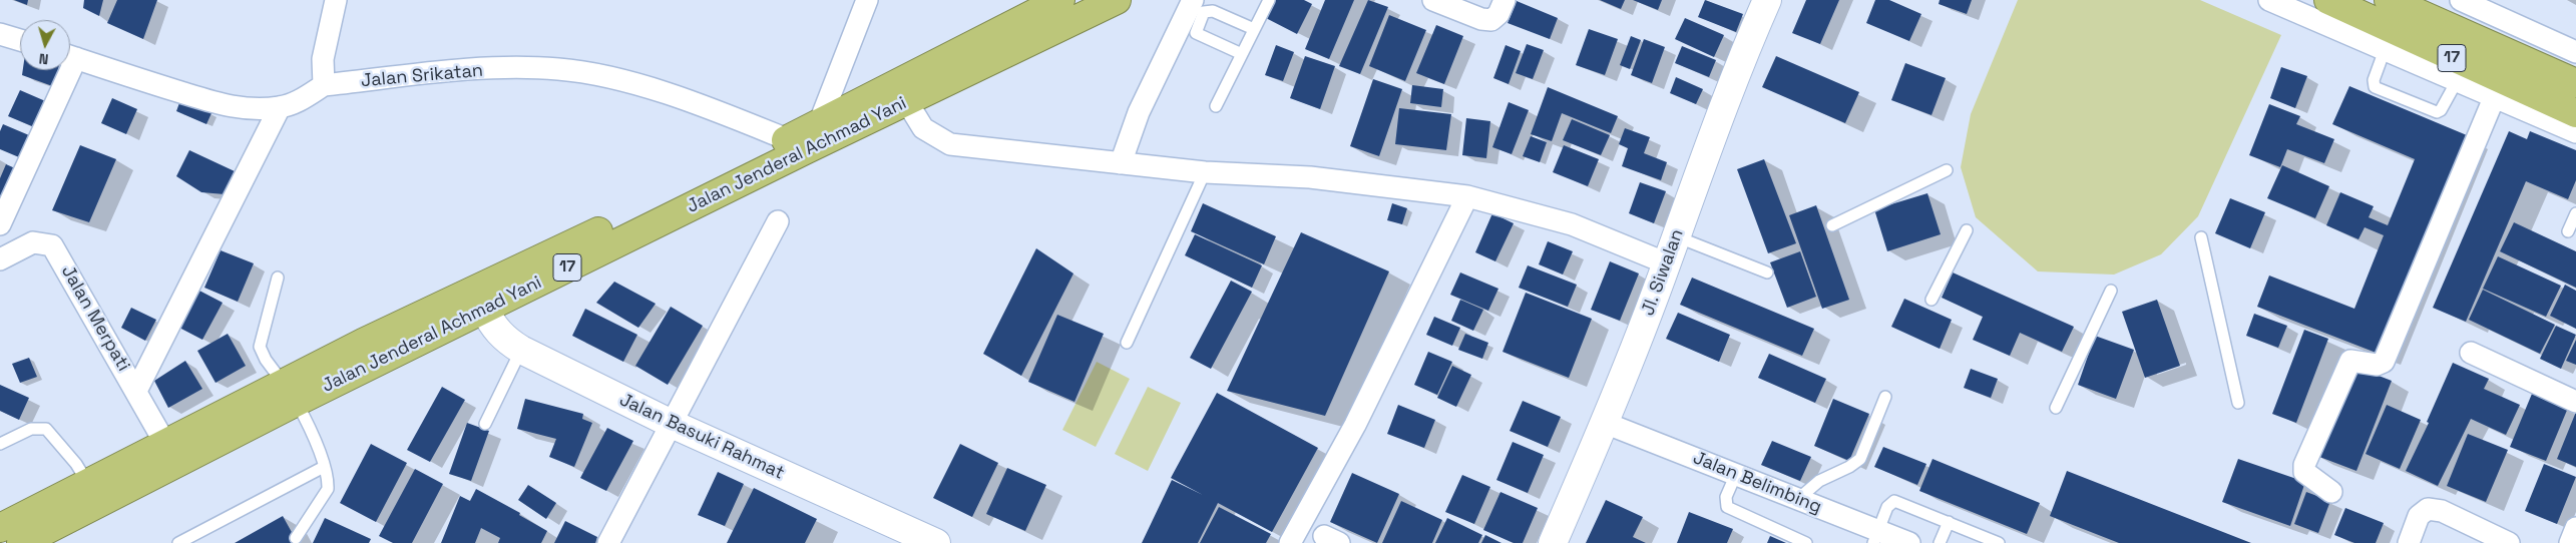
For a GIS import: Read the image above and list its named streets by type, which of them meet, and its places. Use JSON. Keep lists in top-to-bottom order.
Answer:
{
  "streets": {
    "highway": ["17", "Jalan Jenderal Achmad Yani"],
    "street": [
      "Jalan Srikatan",
      "Jl. Siwalan",
      "Jalan Merpati",
      "Jalan Basuki Rahmat",
      "Jalan Belimbing"
    ]
  },
  "crossings": [
    ["Jalan Srikatan", "Jalan Jenderal Achmad Yani"],
    ["Jalan Jenderal Achmad Yani", "Jalan Merpati"],
    ["Jl. Siwalan", "Jalan Belimbing"]
  ],
  "north": "bottom"
}
